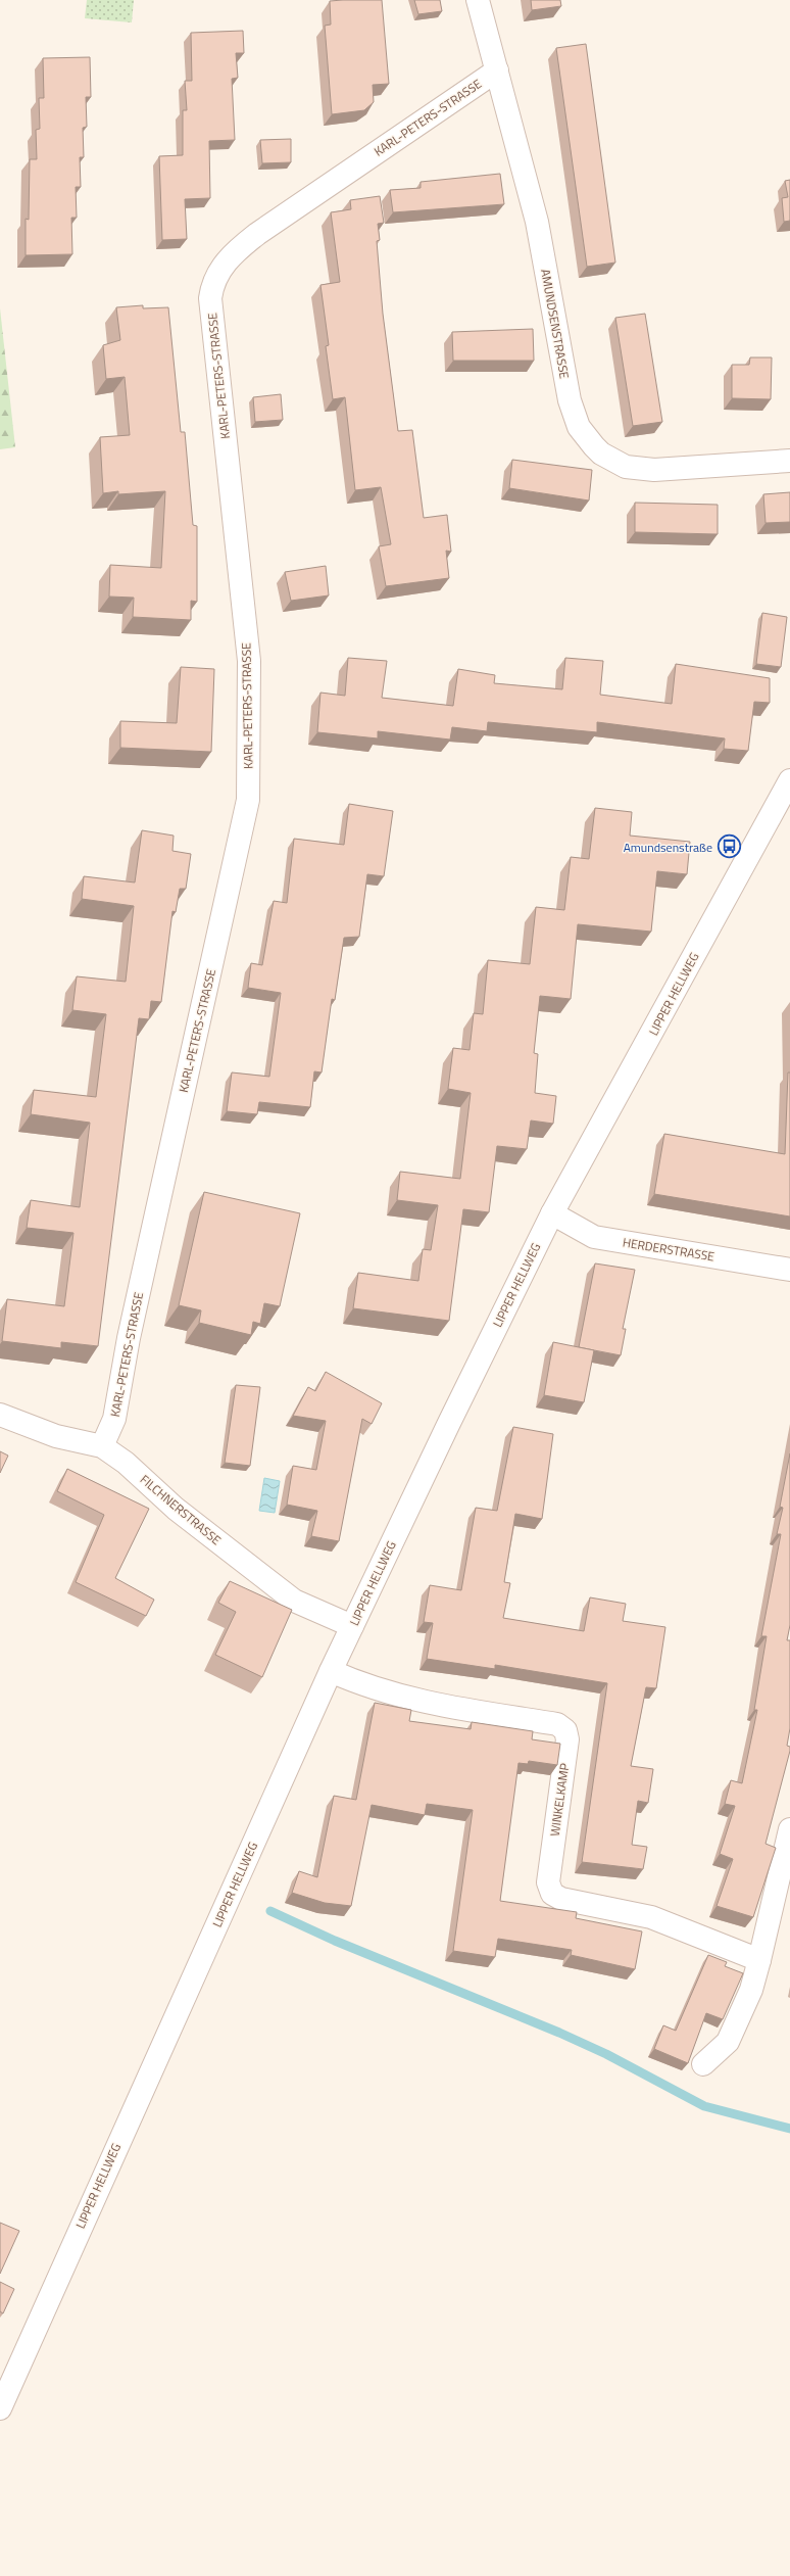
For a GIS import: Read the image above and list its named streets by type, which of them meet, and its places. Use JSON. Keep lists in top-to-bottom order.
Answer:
{
  "streets": {
    "street": [
      "KARL-PETERS-STRASSE",
      "AMUNDSENSTRASSE",
      "LIPPER HELLWEG",
      "HERDERSTRASSE",
      "FILCHNERSTRASSE",
      "WINKELKAMP"
    ]
  },
  "crossings": [
    ["KARL-PETERS-STRASSE", "AMUNDSENSTRASSE"],
    ["KARL-PETERS-STRASSE", "FILCHNERSTRASSE"],
    ["LIPPER HELLWEG", "HERDERSTRASSE"],
    ["LIPPER HELLWEG", "FILCHNERSTRASSE"],
    ["LIPPER HELLWEG", "WINKELKAMP"]
  ],
  "places": {
    "bus stop": ["Amundsenstraße"]
  }
}
